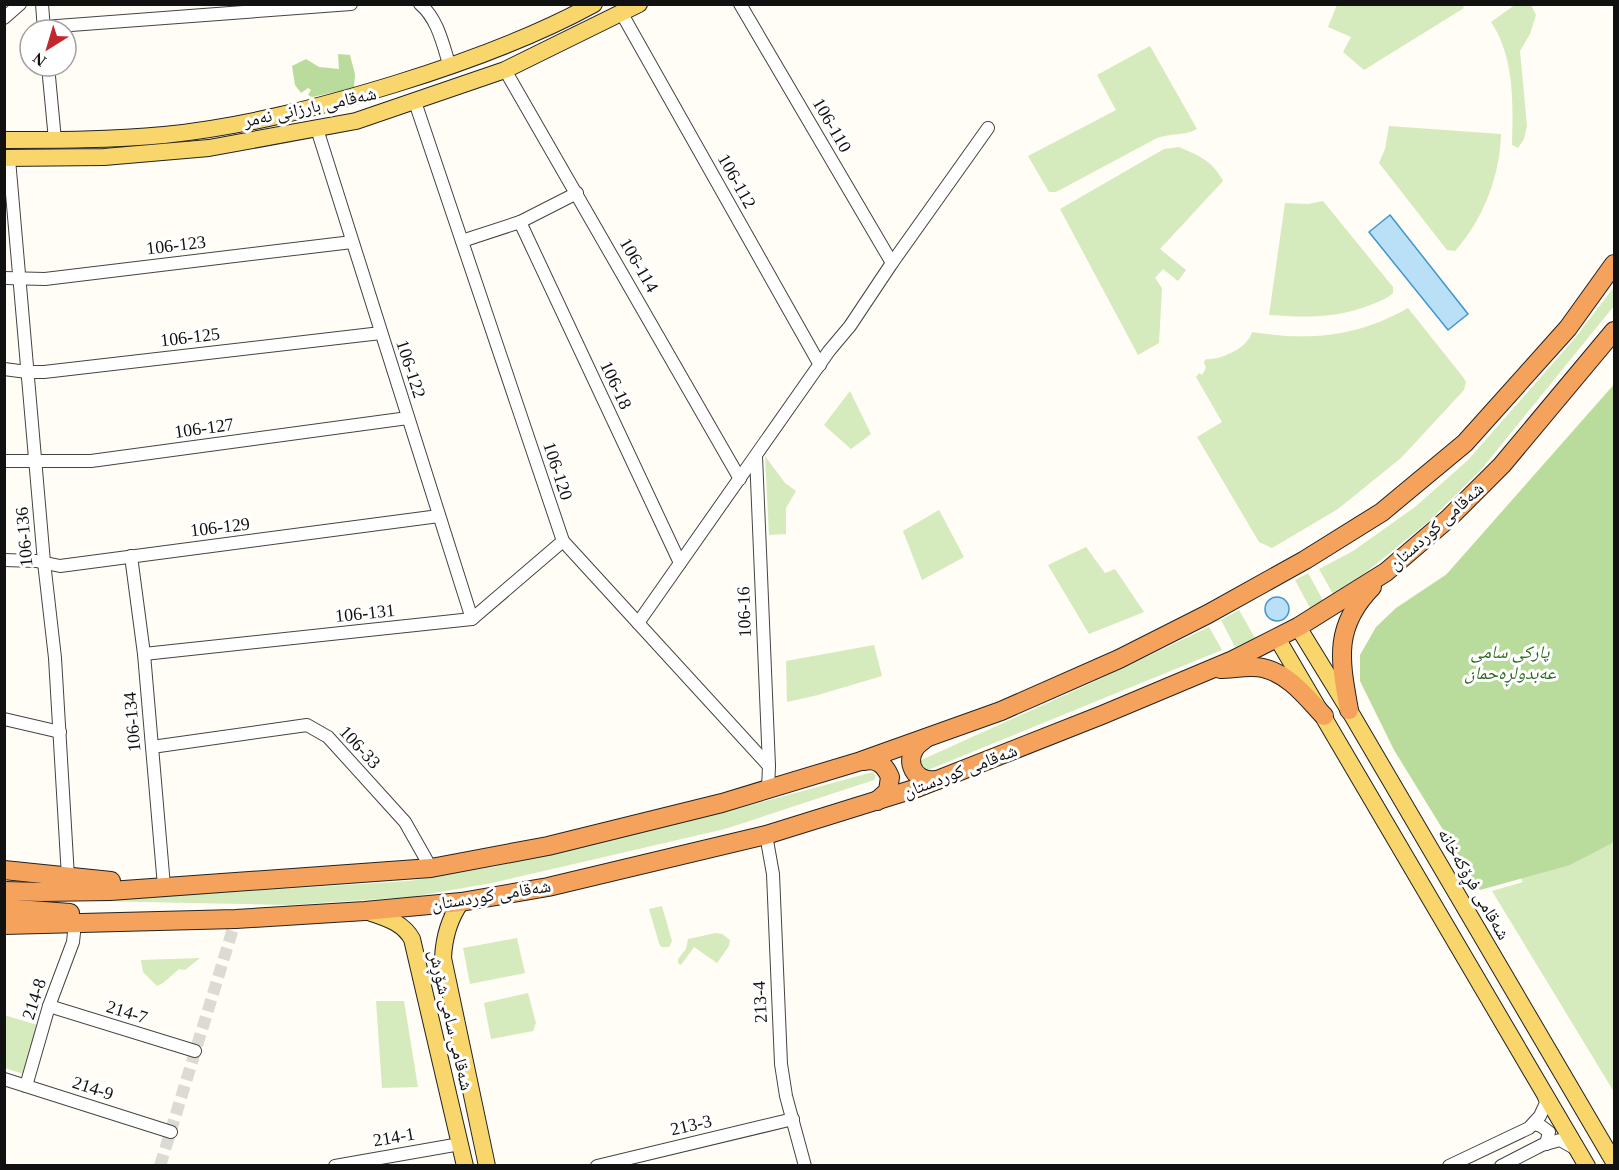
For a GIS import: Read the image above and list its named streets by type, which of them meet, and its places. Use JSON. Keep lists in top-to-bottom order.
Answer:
{
  "streets": {
    "highway": ["شەقامی کوردستان"],
    "main road": ["شەقامی بارزانی نەمر", "شەقامی فڕۆکەخانە", "شەقامی سامی شۆڕش"],
    "street": [
      "106-110",
      "106-112",
      "106-123",
      "106-114",
      "106-125",
      "106-122",
      "106-18",
      "106-127",
      "106-120",
      "106-129",
      "106-136",
      "106-16",
      "106-131",
      "106-134",
      "106-33",
      "214-8",
      "213-4",
      "214-7",
      "214-9",
      "213-3",
      "214-1"
    ]
  },
  "crossings": [
    ["شەقامی بارزانی نەمر", "106-112"],
    ["شەقامی بارزانی نەمر", "106-114"],
    ["شەقامی بارزانی نەمر", "106-122"],
    ["شەقامی بارزانی نەمر", "106-120"],
    ["شەقامی بارزانی نەمر", "106-136"],
    ["106-123", "106-122"],
    ["106-123", "106-136"],
    ["106-125", "106-122"],
    ["106-125", "106-136"],
    ["106-122", "106-127"],
    ["106-122", "106-129"],
    ["106-122", "106-131"],
    ["106-127", "106-136"],
    ["106-120", "106-16"],
    ["شەقامی کوردستان", "106-136"],
    ["شەقامی کوردستان", "106-134"],
    ["شەقامی کوردستان", "106-33"],
    ["شەقامی کوردستان", "شەقامی فڕۆکەخانە"],
    ["شەقامی کوردستان", "214-8"],
    ["شەقامی کوردستان", "213-4"],
    ["شەقامی کوردستان", "شەقامی سامی شۆڕش"],
    ["106-129", "106-136"],
    ["106-129", "106-134"],
    ["106-131", "106-134"],
    ["106-134", "106-33"],
    ["214-8", "214-7"],
    ["214-8", "214-9"],
    ["213-4", "213-3"],
    ["شەقامی سامی شۆڕش", "214-1"]
  ],
  "parks": ["پارکی سامی عەبدولڕەحمان"],
  "north": "bottom left"
}
